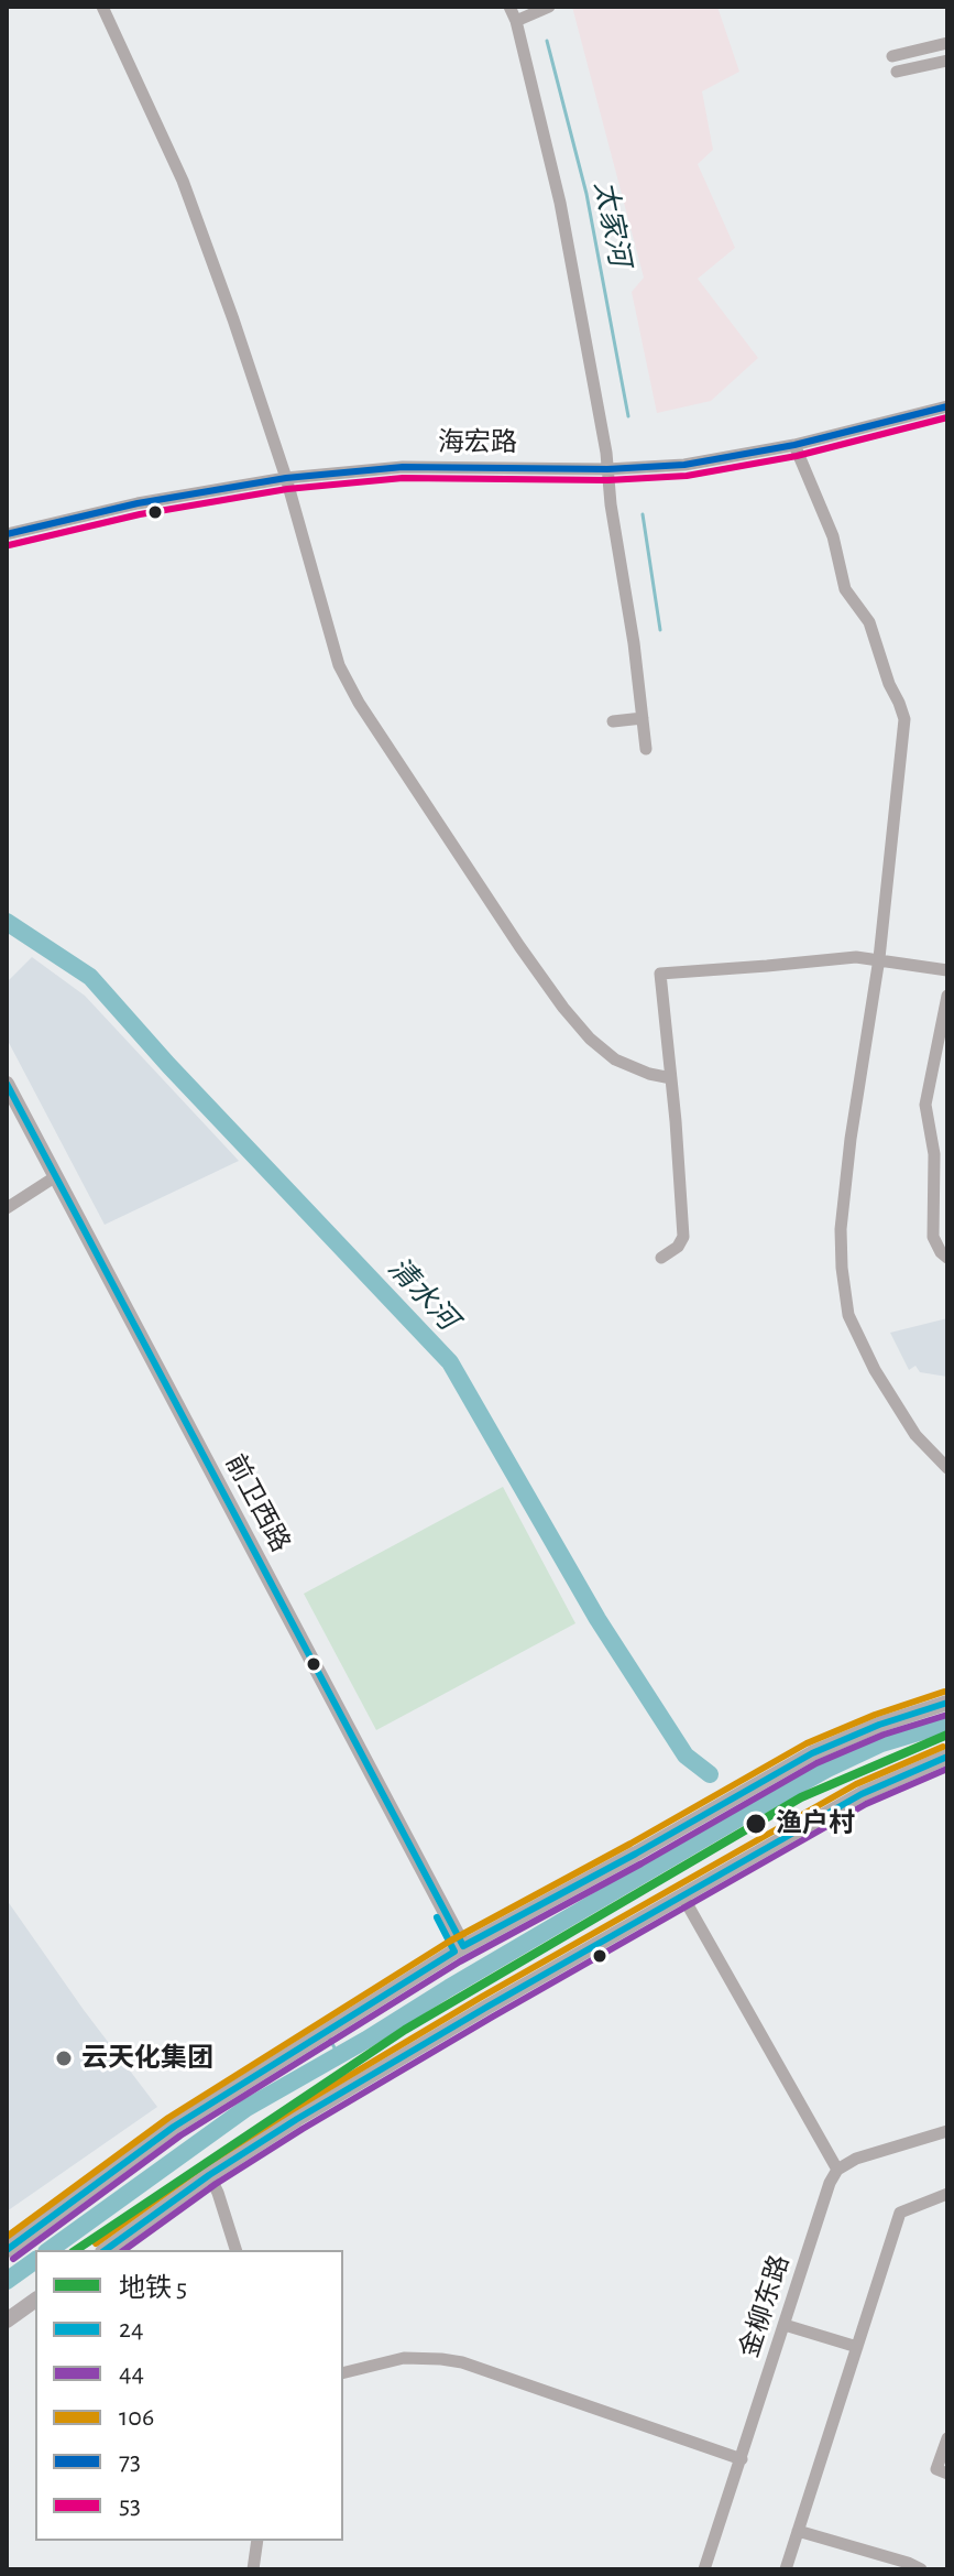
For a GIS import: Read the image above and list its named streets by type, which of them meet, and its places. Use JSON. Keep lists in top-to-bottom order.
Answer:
{
  "streets": {
    "main road": ["前卫西路"],
    "street": ["海宏路", "金柳东路"]
  },
  "water": ["太家河", "清水河"],
  "places": ["渔户村", "云天化集团"],
  "lines": [
    "transit line 73",
    "transit line 53",
    "transit line 24",
    "transit line 106",
    "transit line 44",
    "metro line 5"
  ],
  "legend": [
    "地铁 5",
    "24",
    "44",
    "106",
    "73",
    "53"
  ]
}
